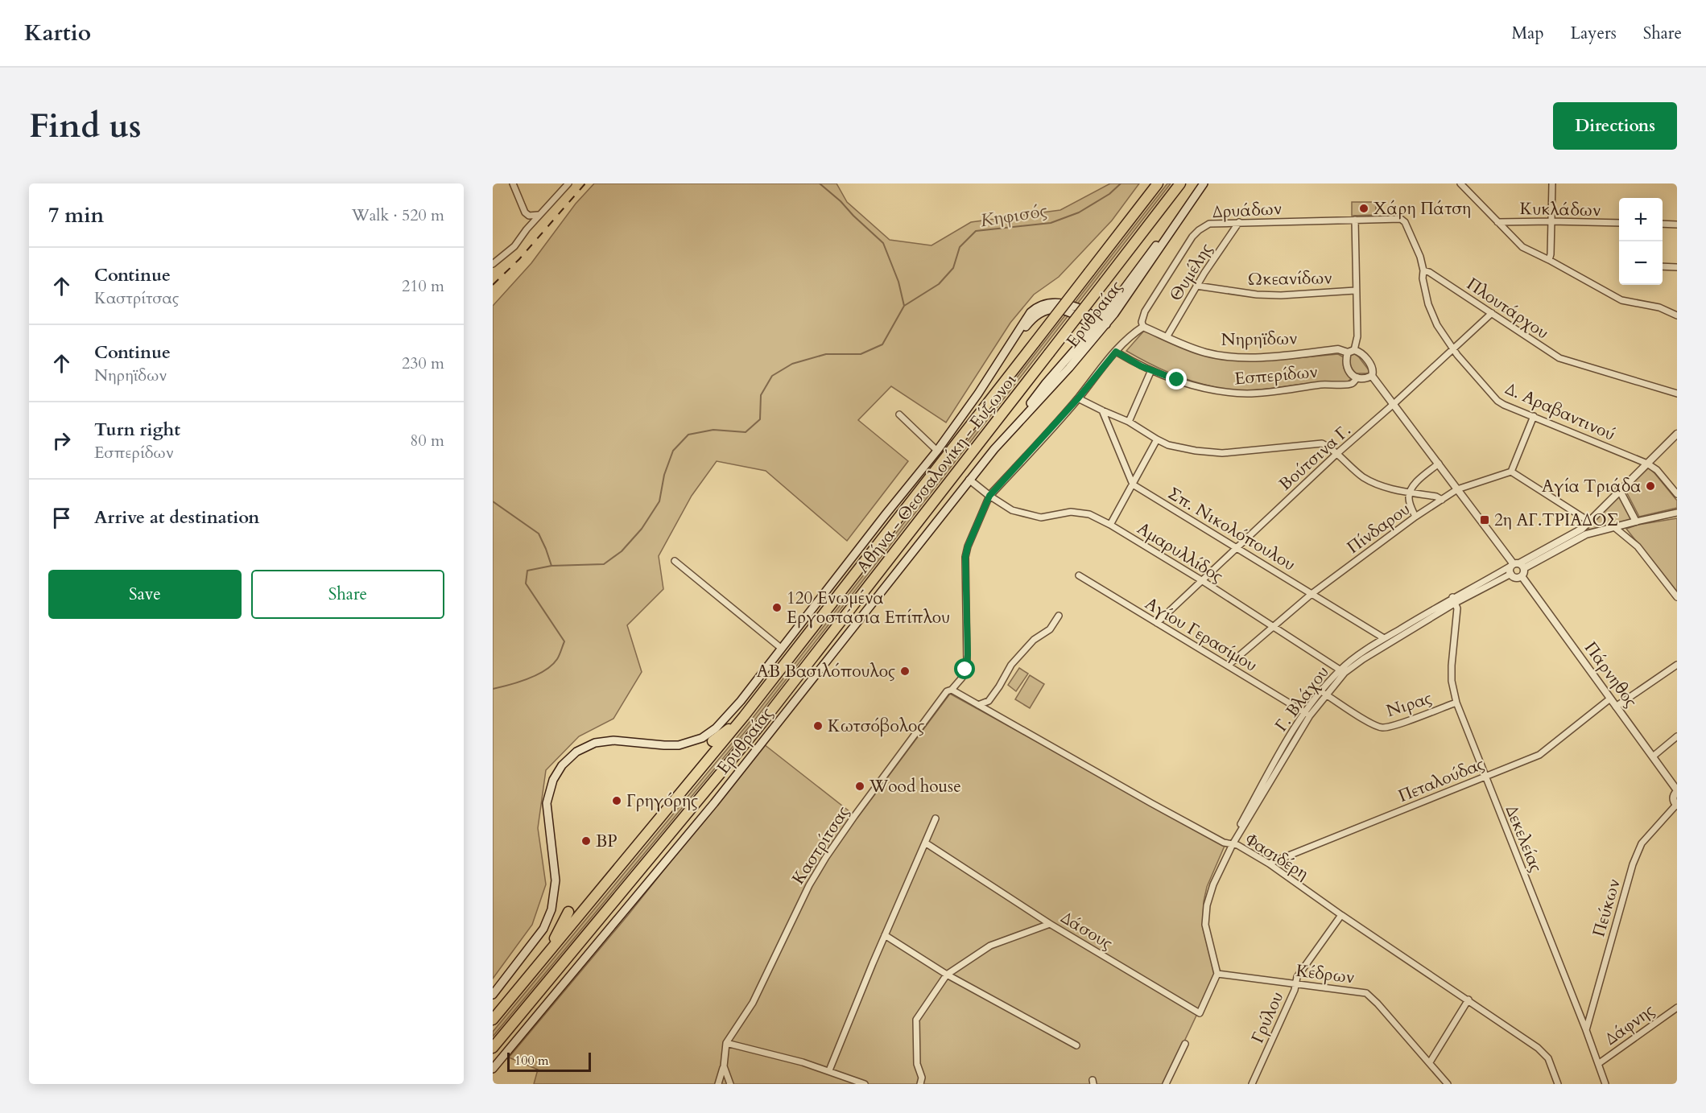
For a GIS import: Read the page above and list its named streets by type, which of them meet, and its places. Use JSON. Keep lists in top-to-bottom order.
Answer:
{
  "streets": {
    "highway": ["Αθήνα - Θεσσαλονίκη - Εύζωνοι"],
    "main road": ["Ερυθραίας"],
    "street": [
      "Κυκλάδων",
      "Δρυάδων",
      "Θυμέλης",
      "Ωκεανίδων",
      "Πλουτάρχου",
      "Νηρηϊδων",
      "Εσπερίδων",
      "Δ. Αραβαντινού",
      "Βούτσινα Γ.",
      "Πίνδαρου",
      "Σπ. Νικολόπουλου",
      "Αμαρυλλίδος",
      "Αγίου Γερασίμου",
      "Πάρνηθος",
      "Γ. Βλάχου",
      "Νιρας",
      "Πεταλούδας",
      "Δεκελείας",
      "Καστρίτσας",
      "Φασιδέρη",
      "Πεύκων",
      "Δάσους",
      "Κέδρων",
      "Γρύλου",
      "Δάφνης"
    ]
  },
  "crossings": [
    ["Δρυάδων", "Θυμέλης"],
    ["Δρυάδων", "Νηρηϊδων"],
    ["Θυμέλης", "Ωκεανίδων"],
    ["Θυμέλης", "Νηρηϊδων"],
    ["Πλουτάρχου", "Δ. Αραβαντινού"],
    ["Πλουτάρχου", "Βούτσινα Γ."],
    ["Νηρηϊδων", "Εσπερίδων"],
    ["Δ. Αραβαντινού", "Βούτσινα Γ."],
    ["Βούτσινα Γ.", "Σπ. Νικολόπουλου"],
    ["Βούτσινα Γ.", "Αμαρυλλίδος"],
    ["Βούτσινα Γ.", "Αγίου Γερασίμου"],
    ["Πίνδαρου", "Σπ. Νικολόπουλου"],
    ["Πίνδαρου", "Αμαρυλλίδος"],
    ["Πίνδαρου", "Αγίου Γερασίμου"],
    ["Σπ. Νικολόπουλου", "Γ. Βλάχου"],
    ["Αμαρυλλίδος", "Γ. Βλάχου"],
    ["Αμαρυλλίδος", "Καστρίτσας"],
    ["Αγίου Γερασίμου", "Γ. Βλάχου"],
    ["Πάρνηθος", "Πεταλούδας"],
    ["Γ. Βλάχου", "Νιρας"],
    ["Γ. Βλάχου", "Δεκελείας"],
    ["Γ. Βλάχου", "Φασιδέρη"],
    ["Γ. Βλάχου", "Δάσους"],
    ["Γ. Βλάχου", "Κέδρων"],
    ["Νιρας", "Δεκελείας"],
    ["Πεταλούδας", "Δεκελείας"],
    ["Πεταλούδας", "Φασιδέρη"],
    ["Δεκελείας", "Πεύκων"],
    ["Δεκελείας", "Δάφνης"],
    ["Καστρίτσας", "Φασιδέρη"],
    ["Φασιδέρη", "Γρύλου"],
    ["Δάσους", "Κέδρων"],
    ["Κέδρων", "Γρύλου"]
  ],
  "water": ["Κηφισός"],
  "places": {
    "other": [
      "Χάρη Πάτση",
      "Αγία Τριάδα",
      "120 Ενωμένα Εργοστάσια Επίπλου",
      "ΑΒ Βασιλόπουλος",
      "Κωτσόβολος",
      "Wood house",
      "Γρηγόρης",
      "BP"
    ],
    "transit": ["2η ΑΓ.ΤΡΙΑΔΟΣ"]
  },
  "scale_bar": "100 m",
  "page": {
    "header": "Kartio",
    "nav": ["Map", "Layers", "Share"],
    "buttons": [
      "Directions",
      ["Save", "Share"]
    ],
    "title": "Find us",
    "heading": ["7 min", "Walk · 520 m"],
    "map_buttons": ["+", "−"],
    "list": [
      ["Continue", "Καστρίτσας", "210 m"],
      ["Continue", "Νηρηϊδων", "230 m"],
      ["Turn right", "Εσπερίδων", "80 m"],
      "Arrive at destination"
    ],
    "scale": "100 m"
  }
}
